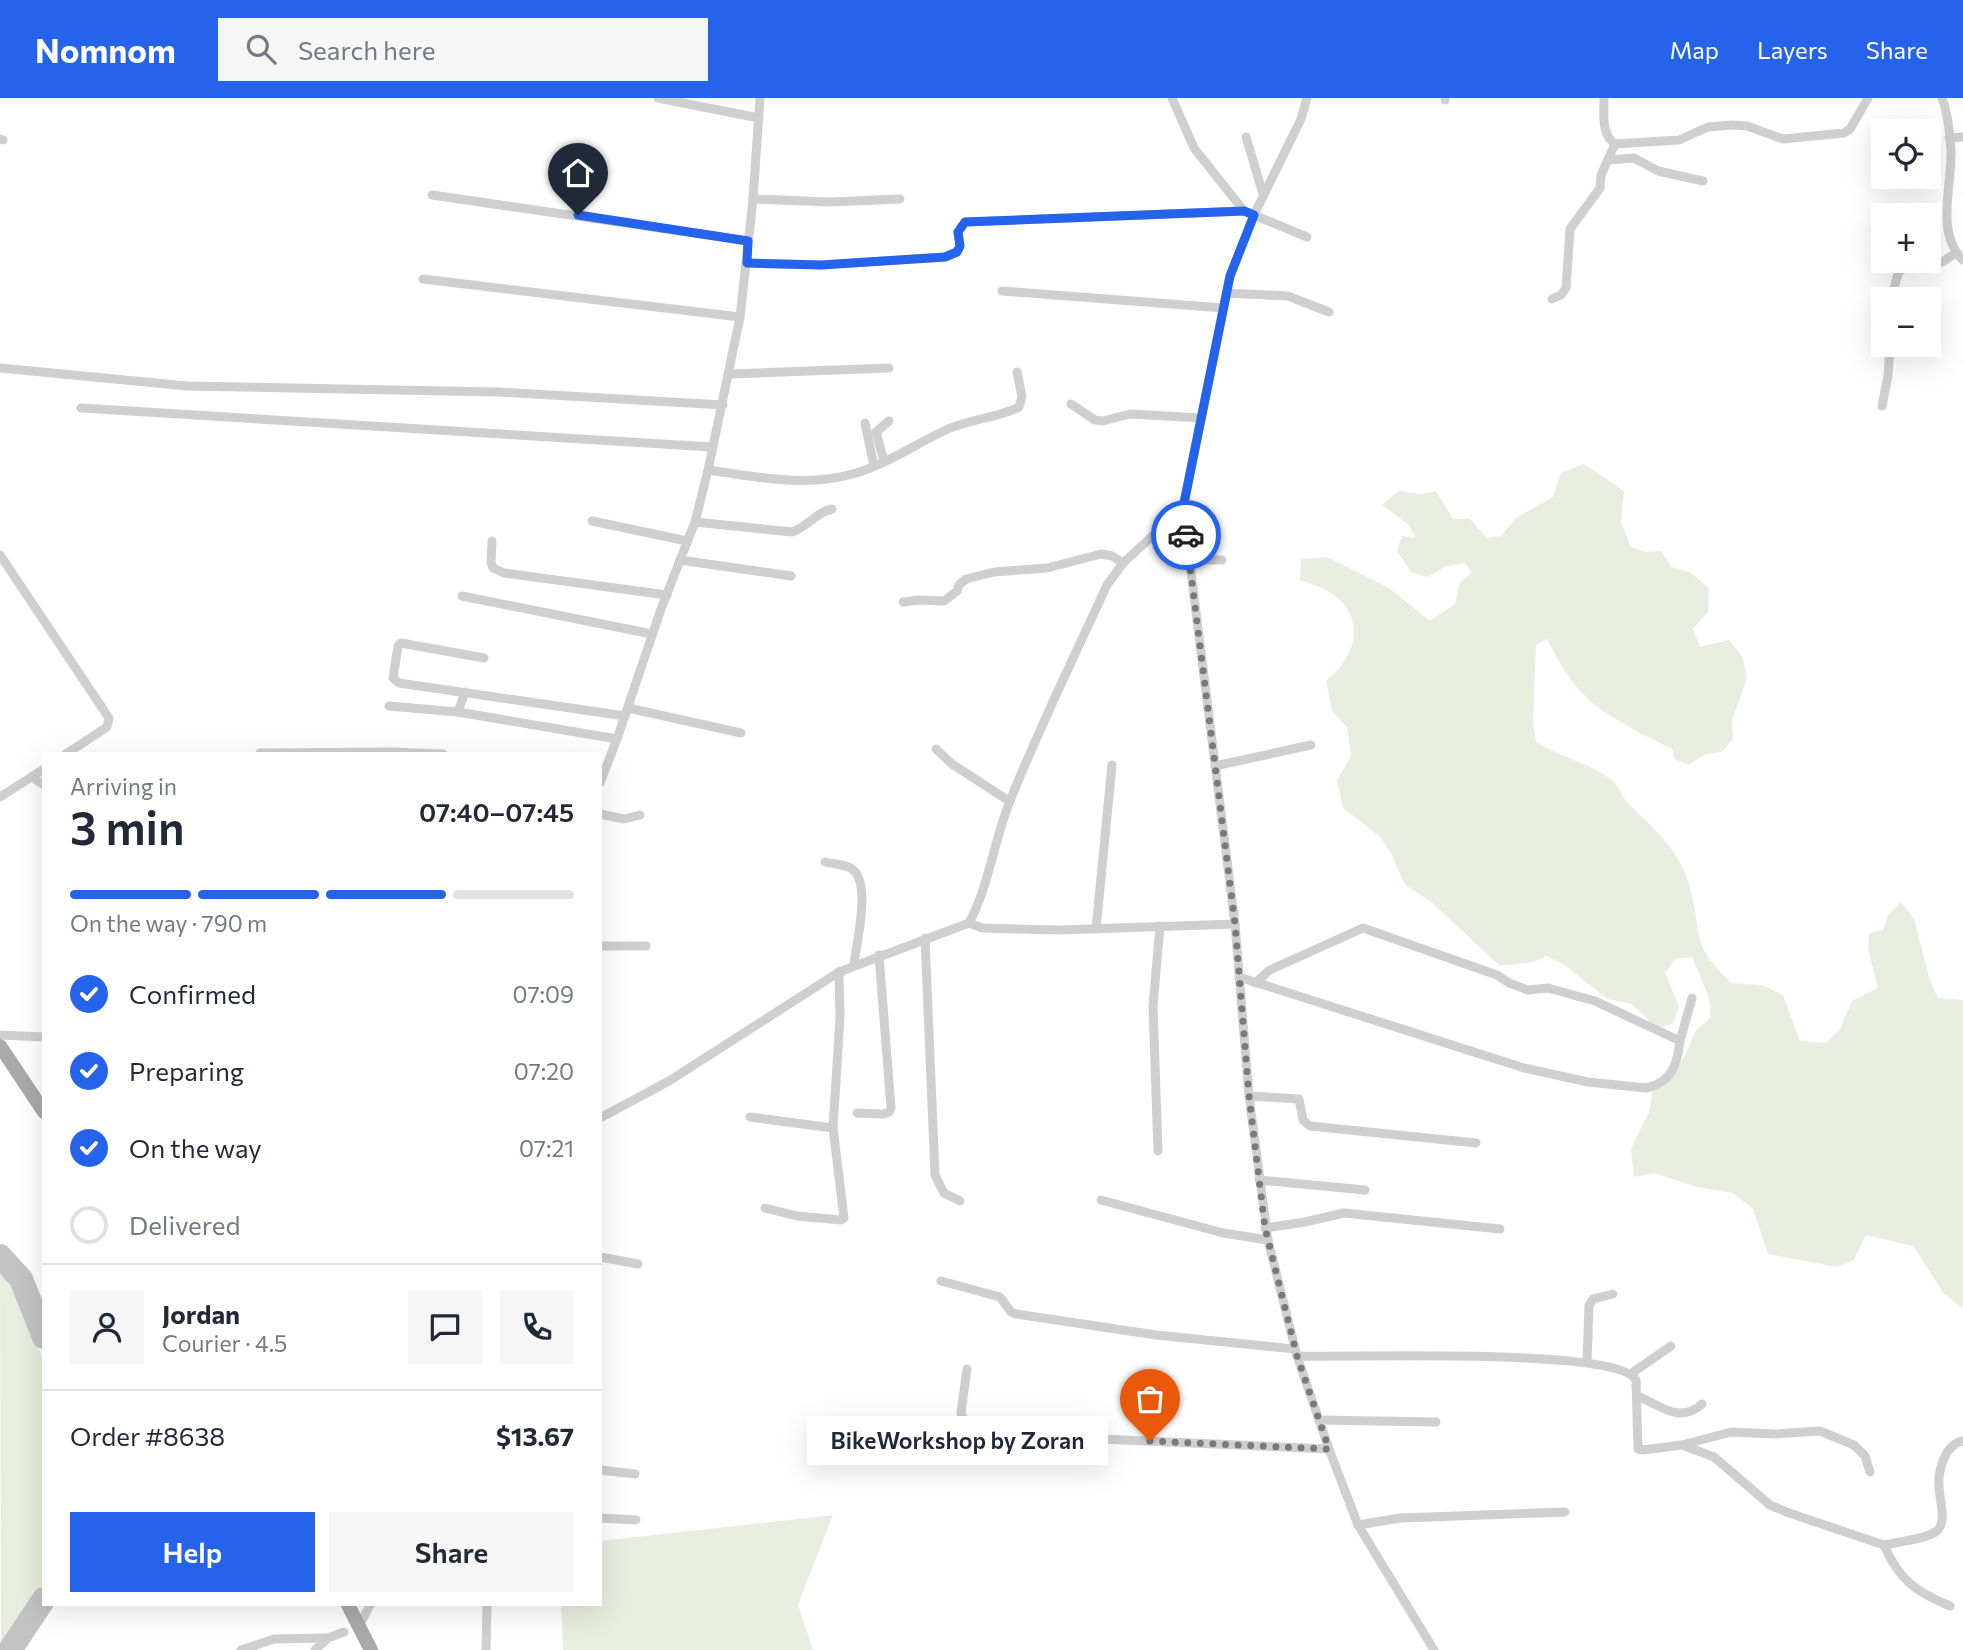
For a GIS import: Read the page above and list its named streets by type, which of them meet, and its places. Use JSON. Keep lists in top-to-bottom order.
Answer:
{
  "places": ["BikeWorkshop by Zoran"],
  "page": {
    "header": "Nomnom",
    "search": "Search here",
    "nav": ["Map", "Layers", "Share"],
    "map_buttons": ["+", "−"],
    "heading": ["3 min", "Arriving in", "07:40–07:45"],
    "panel": [
      "Jordan",
      "Courier · 4.5",
      "Order #8638",
      "$13.67"
    ],
    "bar": "On the way · 790 m",
    "list": [
      ["Confirmed", "07:09"],
      ["Preparing", "07:20"],
      ["On the way", "07:21"],
      "Delivered"
    ],
    "bubble": "BikeWorkshop by Zoran",
    "buttons": ["Help", "Share"]
  }
}
